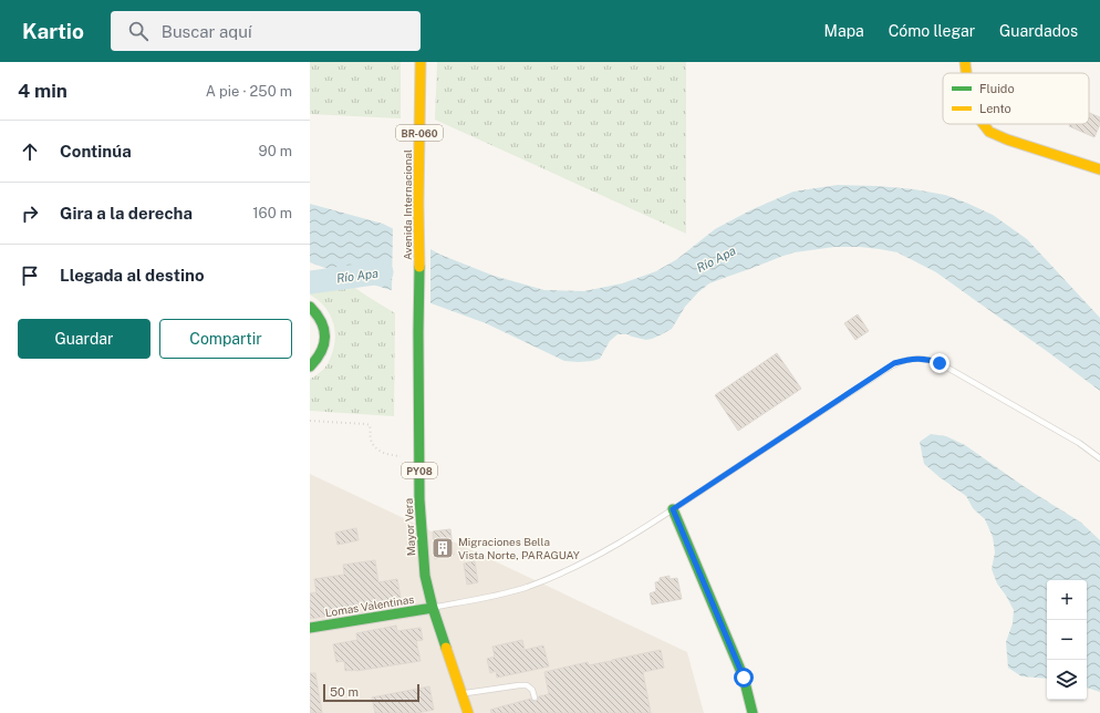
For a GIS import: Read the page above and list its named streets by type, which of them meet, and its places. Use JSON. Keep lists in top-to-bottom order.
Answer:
{
  "streets": {
    "main road": [
      "BR-060",
      "Avenida Internacional",
      "PY08",
      "Mayor Vera",
      "Lomas Valentinas"
    ]
  },
  "crossings": [
    ["Avenida Internacional", "Mayor Vera"],
    ["Mayor Vera", "Lomas Valentinas"]
  ],
  "water": ["Río Apa"],
  "places": {
    "building": ["Migraciones Bella Vista Norte, PARAGUAY"]
  },
  "legend": ["Fluido", "Lento"],
  "scale_bar": "50 m",
  "page": {
    "header": "Kartio",
    "search": "Buscar aquí",
    "nav": ["Mapa", "Cómo llegar", "Guardados"],
    "heading": ["4 min", "A pie · 250 m"],
    "list": [
      ["Continúa", "90 m"],
      ["Gira a la derecha", "160 m"],
      "Llegada al destino"
    ],
    "buttons": ["Guardar", "Compartir"],
    "map_buttons": ["+", "−"],
    "scale": "50 m"
  }
}
